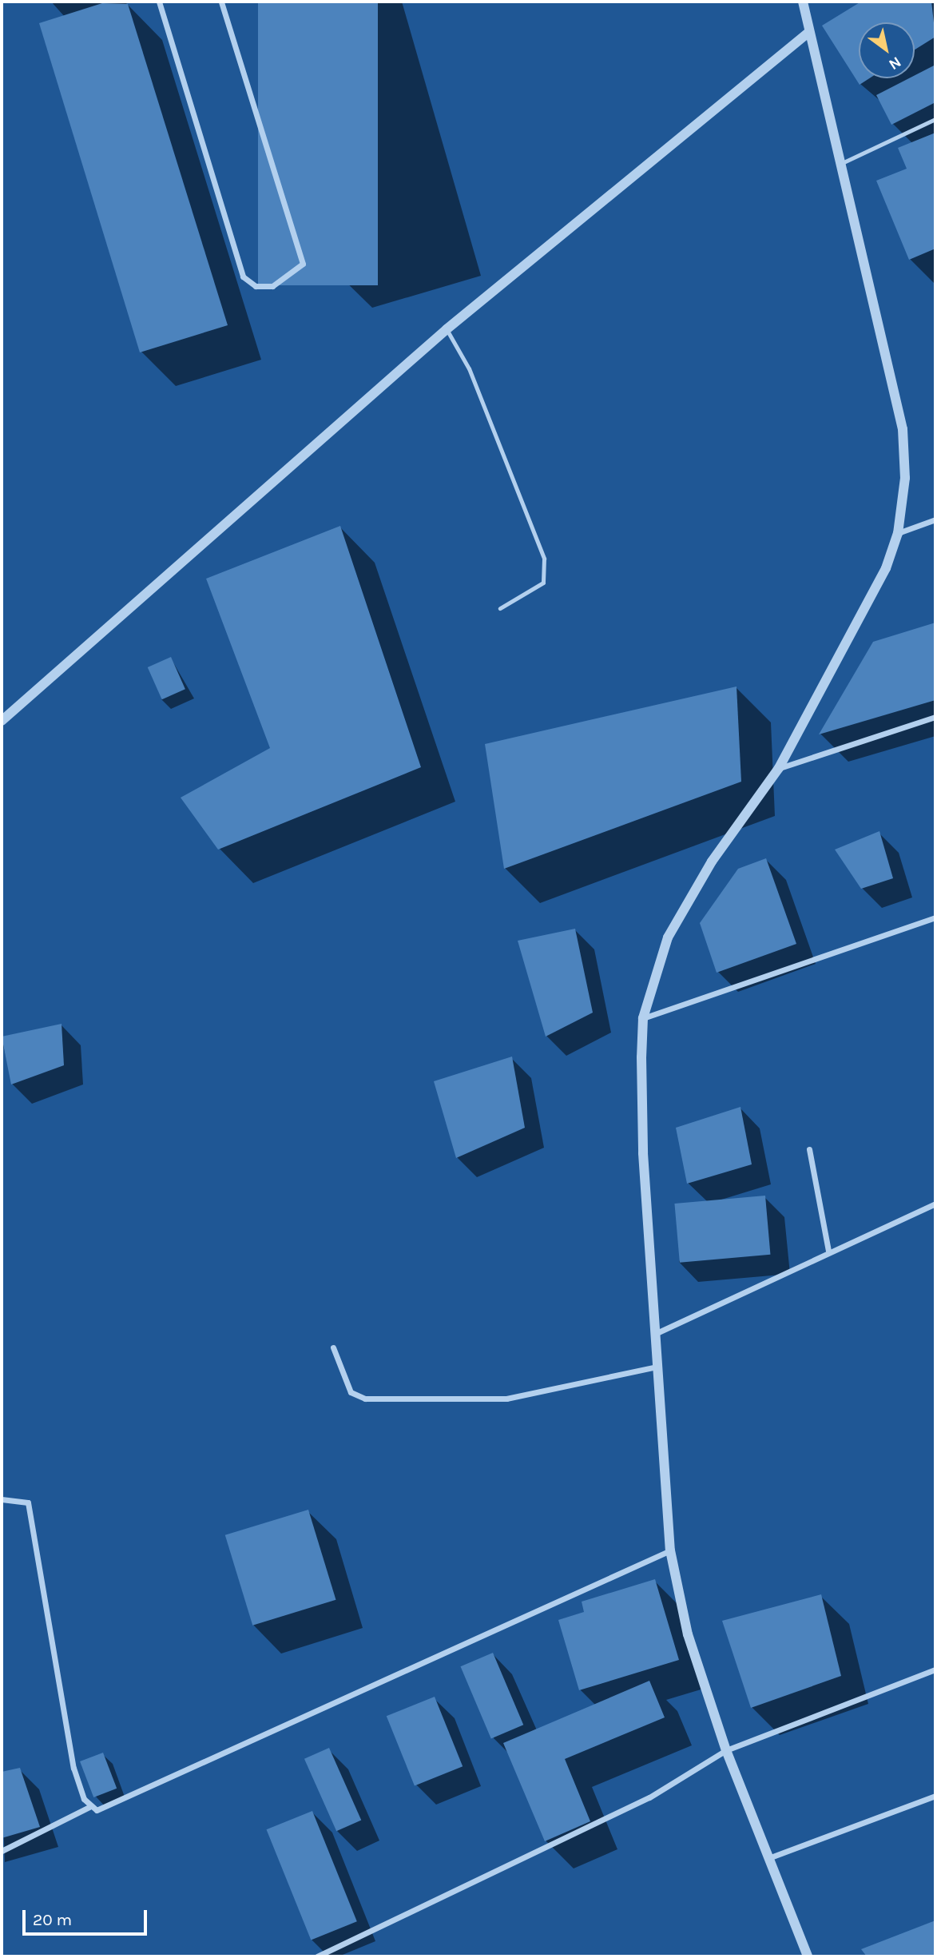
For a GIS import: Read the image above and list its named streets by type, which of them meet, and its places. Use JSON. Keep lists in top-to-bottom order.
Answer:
{
  "scale_bar": "20 m",
  "north": "bottom right"
}
